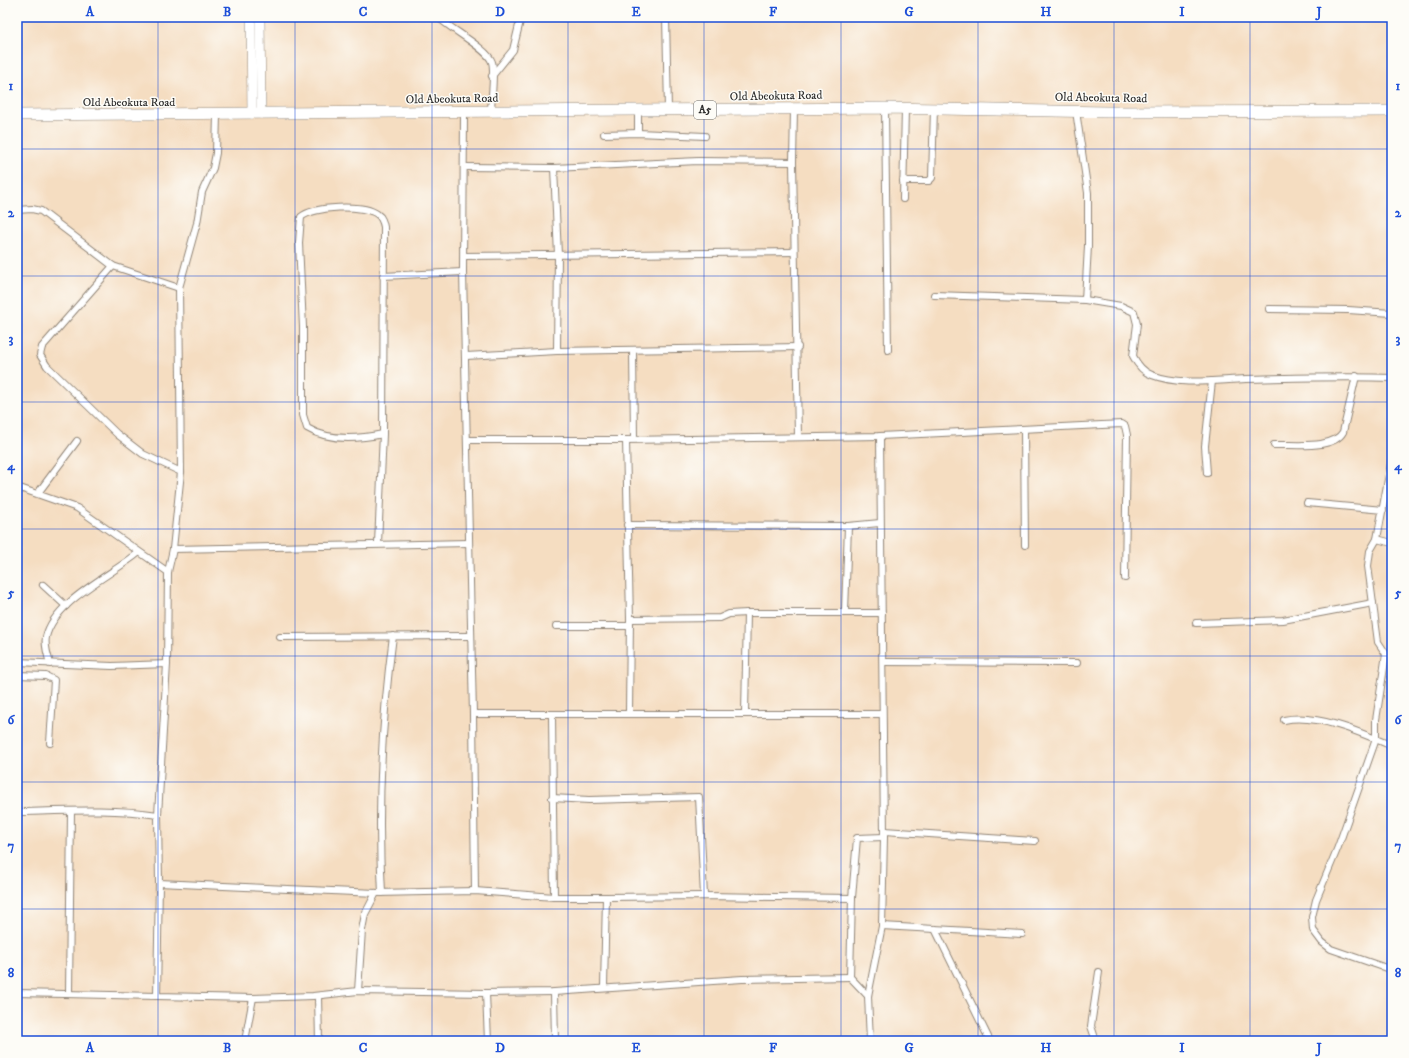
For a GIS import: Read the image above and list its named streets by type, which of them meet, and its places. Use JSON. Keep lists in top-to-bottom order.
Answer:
{
  "streets": {
    "highway": ["Old Abeokuta Road", "A5"]
  },
  "grid": {
    "columns": [
      "A",
      "B",
      "C",
      "D",
      "E",
      "F",
      "G",
      "H",
      "I",
      "J"
    ],
    "rows": [
      "1",
      "2",
      "3",
      "4",
      "5",
      "6",
      "7",
      "8"
    ]
  }
}
